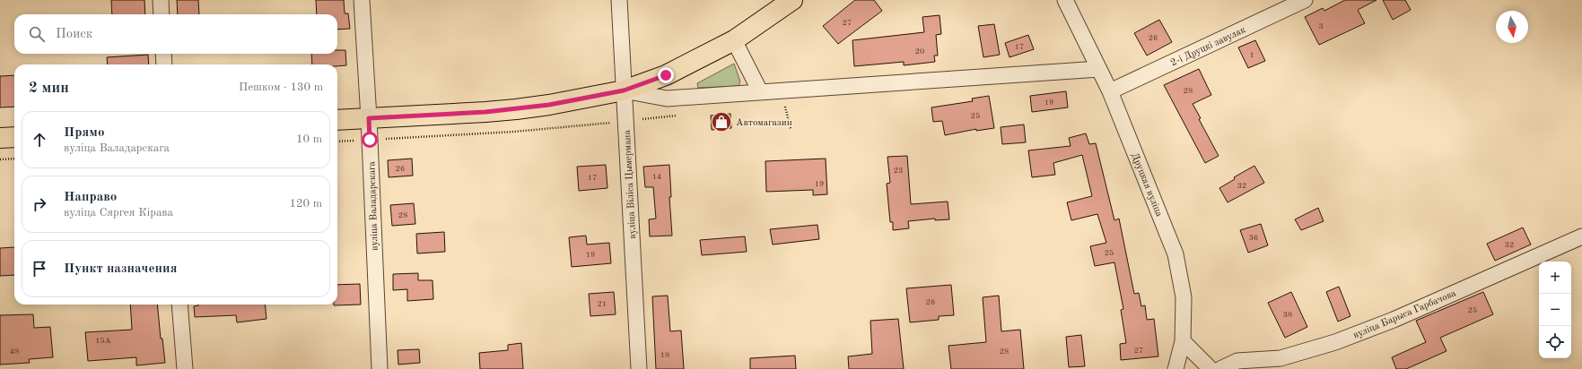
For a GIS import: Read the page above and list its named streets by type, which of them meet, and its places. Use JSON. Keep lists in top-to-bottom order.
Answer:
{
  "streets": {
    "street": [
      "2-і Друцкі завулак",
      "вуліца Віліса Цымермана",
      "Друцкая вуліца",
      "вуліца Валадарскага",
      "вуліца Барыса Гарбачова"
    ]
  },
  "crossings": [
    ["2-і Друцкі завулак", "Друцкая вуліца"]
  ],
  "places": {
    "shop": ["Автомагазин"]
  },
  "house_numbers": [
    "27",
    "3",
    "26",
    "17",
    "20",
    "1",
    "28",
    "19",
    "25",
    "26",
    "23",
    "14",
    "17",
    "19",
    "32",
    "28",
    "36",
    "32",
    "25",
    "19",
    "26",
    "21",
    "25",
    "38",
    "15А",
    "27",
    "48",
    "28",
    "18"
  ],
  "north": "bottom",
  "page": {
    "search": "Поиск",
    "heading": ["2 мин", "Пешком · 130 m"],
    "list": [
      ["Прямо", "вуліца Валадарскага", "10 m"],
      ["Направо", "вуліца Сяргея Кірава", "120 m"],
      "Пункт назначения"
    ],
    "map_buttons": ["+", "−"]
  }
}
